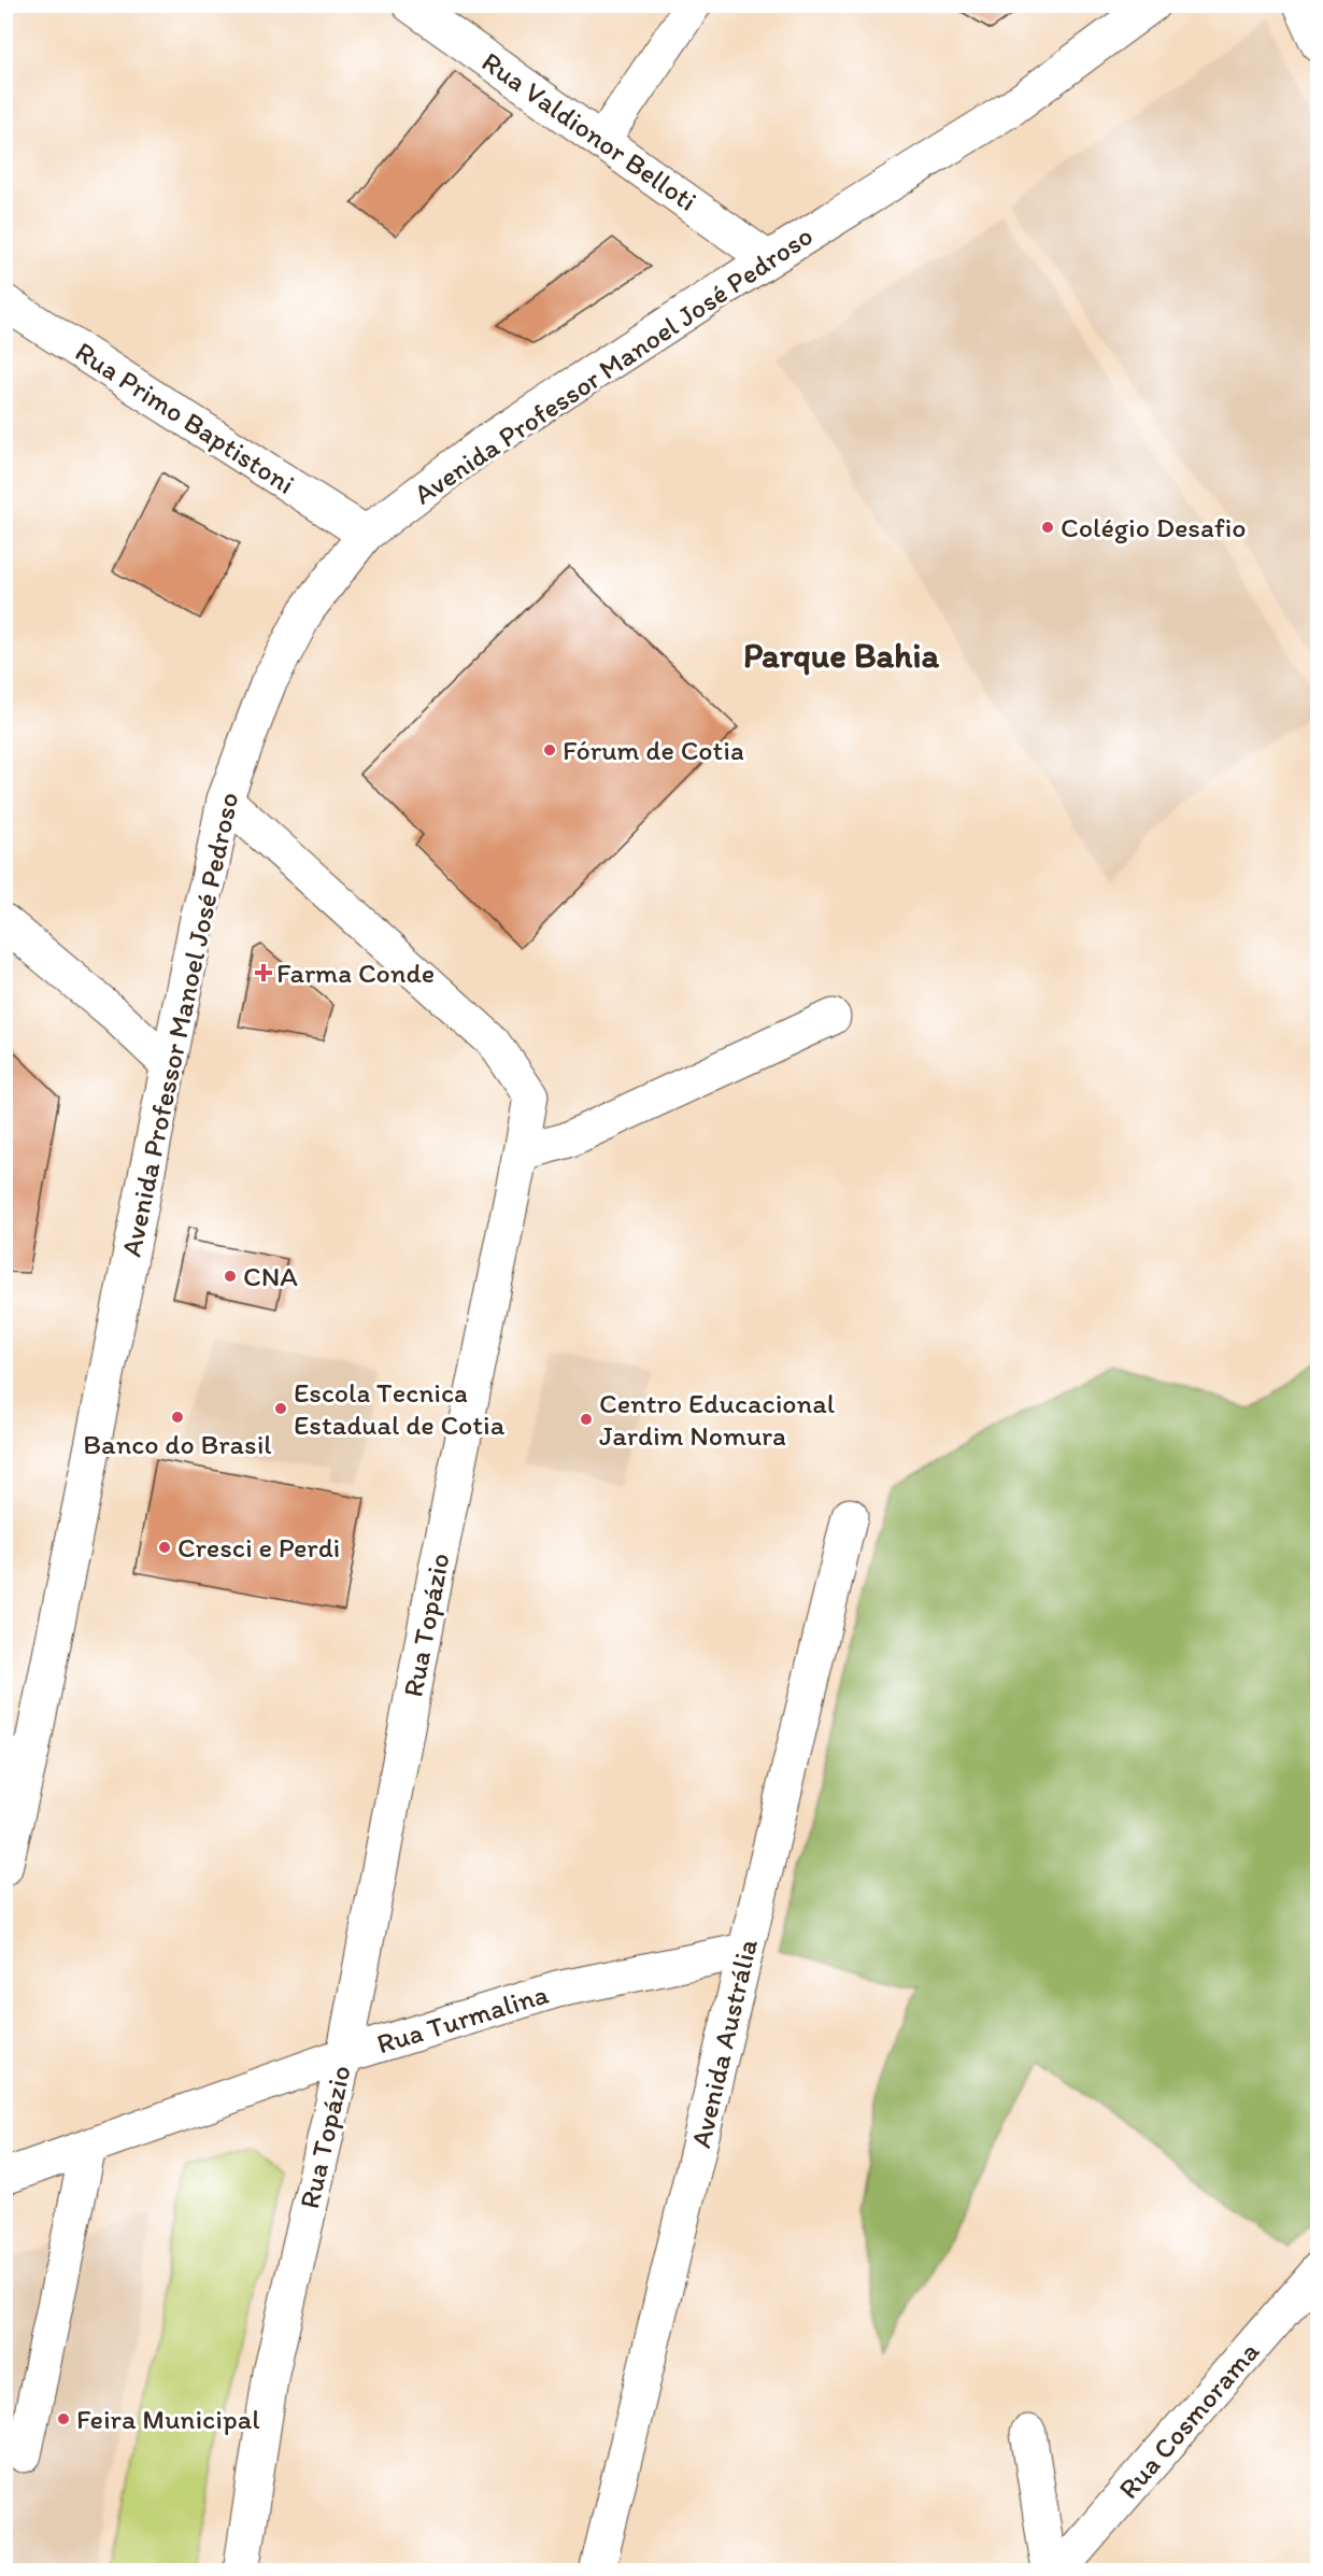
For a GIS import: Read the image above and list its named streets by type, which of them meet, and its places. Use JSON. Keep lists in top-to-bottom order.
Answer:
{
  "streets": {
    "street": [
      "Rua Valdionor Belloti",
      "Avenida Professor Manoel José Pedroso",
      "Rua Primo Baptistoni",
      "Rua Topázio",
      "Rua Turmalina",
      "Avenida Austrália",
      "Rua Cosmorama"
    ]
  },
  "crossings": [
    ["Rua Valdionor Belloti", "Avenida Professor Manoel José Pedroso"],
    ["Avenida Professor Manoel José Pedroso", "Rua Primo Baptistoni"],
    ["Avenida Professor Manoel José Pedroso", "Rua Topázio"],
    ["Rua Topázio", "Rua Turmalina"],
    ["Rua Turmalina", "Avenida Austrália"]
  ],
  "districts": ["Parque Bahia"],
  "places": {
    "other": [
      "Colégio Desafio",
      "Fórum de Cotia",
      "CNA",
      "Escola Tecnica Estadual de Cotia",
      "Banco do Brasil",
      "Centro Educacional Jardim Nomura",
      "Cresci e Perdi",
      "Feira Municipal"
    ],
    "health": ["Farma Conde"]
  }
}
